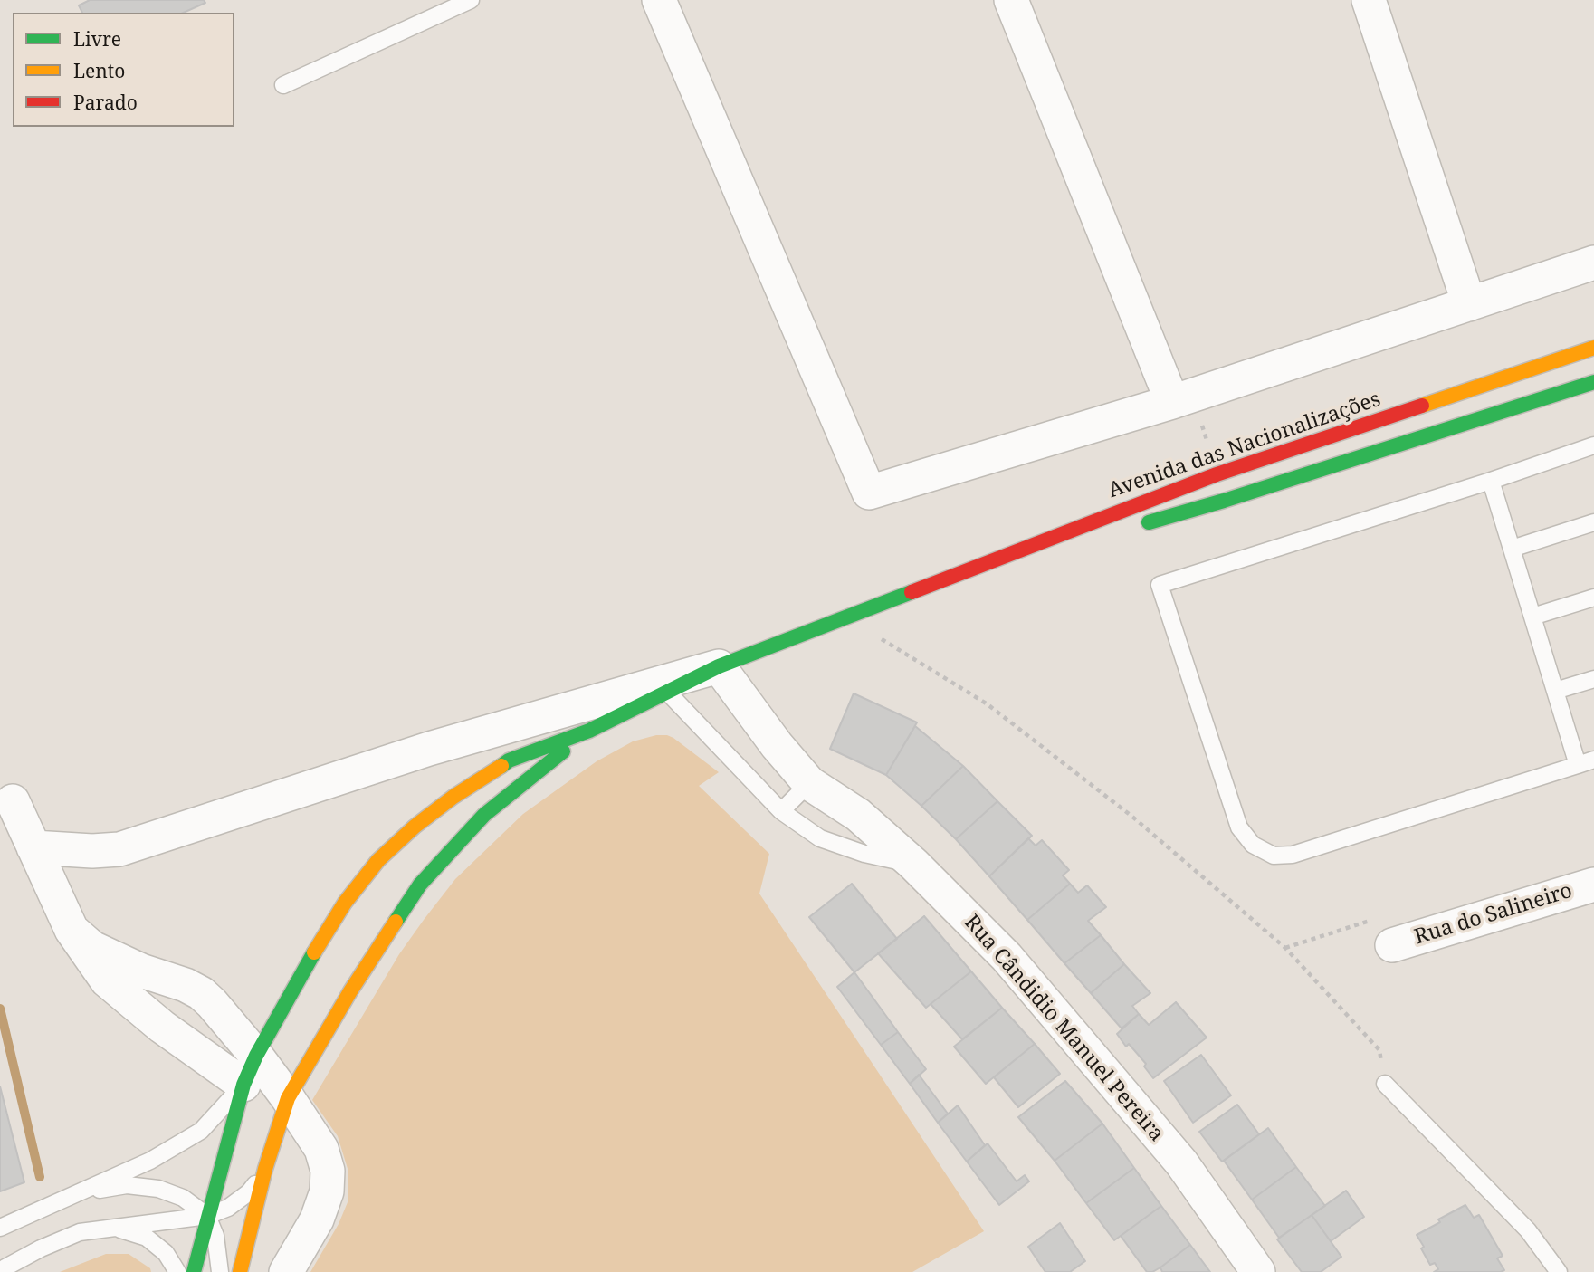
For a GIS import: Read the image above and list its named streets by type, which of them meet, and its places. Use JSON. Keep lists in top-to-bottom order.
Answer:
{
  "streets": {
    "street": ["Avenida das Nacionalizações", "Rua do Salineiro", "Rua Cândidio Manuel Pereira"]
  },
  "crossings": [
    ["Avenida das Nacionalizações", "Rua Cândidio Manuel Pereira"]
  ],
  "legend": ["Livre", "Lento", "Parado"]
}
